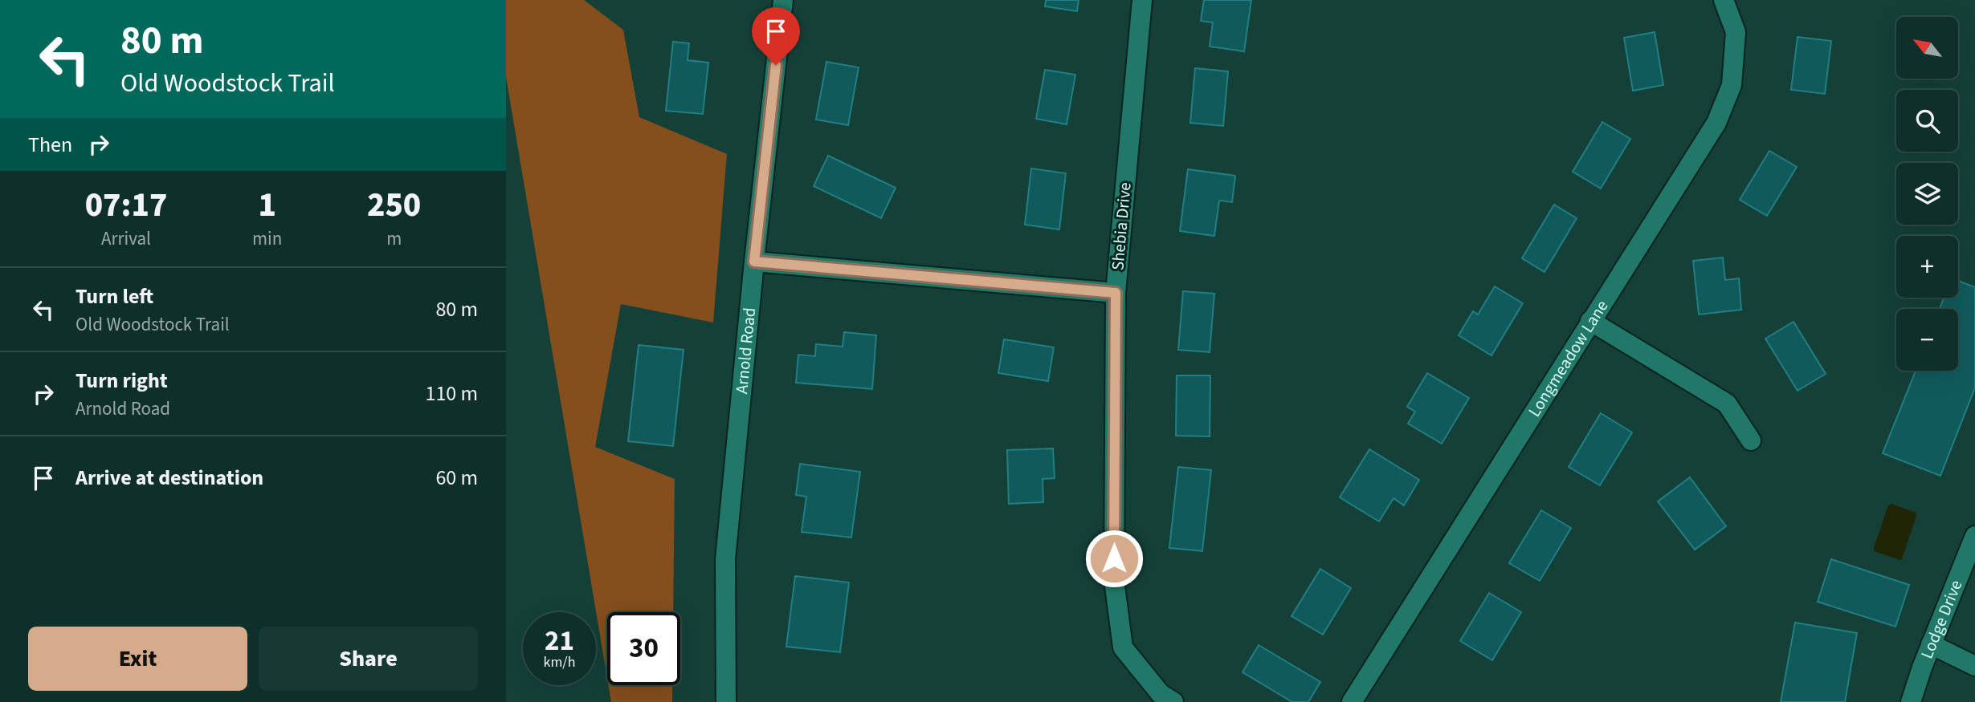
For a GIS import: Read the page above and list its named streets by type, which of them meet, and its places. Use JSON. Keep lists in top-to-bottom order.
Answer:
{
  "streets": {
    "street": [
      "Shebia Drive",
      "Arnold Road",
      "Longmeadow Lane",
      "Lodge Drive"
    ]
  },
  "north": "top left",
  "page": {
    "turn": ["80 m", "Old Woodstock Trail"],
    "map_buttons": ["+", "−"],
    "then": "Then",
    "eta": [
      "07:17",
      "Arrival",
      "1",
      "min",
      "250",
      "m"
    ],
    "list": [
      {
        "name": "Turn left",
        "note": "Old Woodstock Trail",
        "value": "80 m"
      },
      {
        "name": "Turn right",
        "note": "Arnold Road",
        "value": "110 m"
      },
      {
        "name": "Arrive at destination",
        "value": "60 m"
      }
    ],
    "speed": "21 km/h",
    "limit": "30",
    "buttons": ["Exit", "Share"]
  }
}
